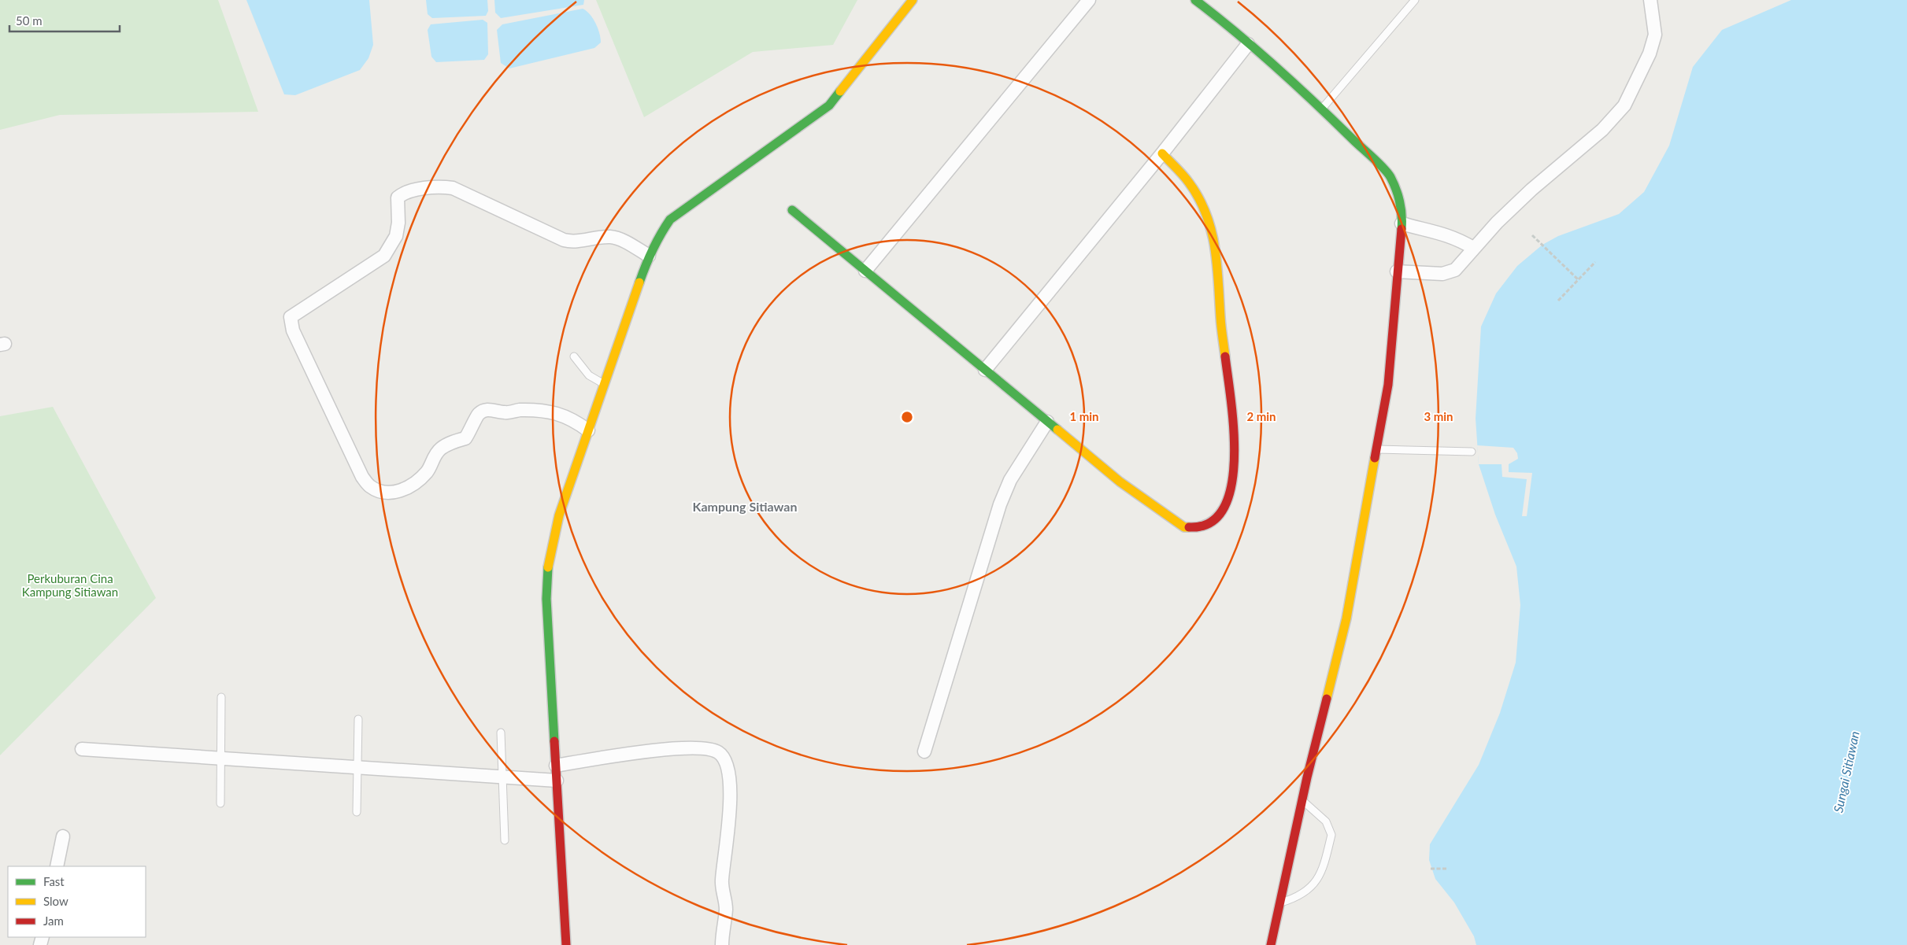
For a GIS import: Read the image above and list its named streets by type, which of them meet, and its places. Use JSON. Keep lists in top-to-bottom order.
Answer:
{
  "districts": ["Kampung Sitiawan"],
  "water": ["Sungai Sitiawan"],
  "parks": ["Perkuburan Cina Kampung Sitiawan"],
  "legend": ["Fast", "Slow", "Jam"],
  "scale_bar": "50 m",
  "rings": ["1 min", "2 min", "3 min"]
}
